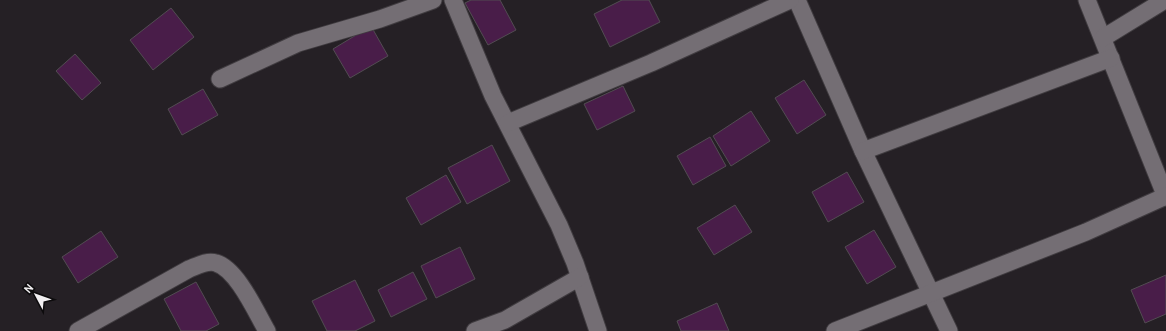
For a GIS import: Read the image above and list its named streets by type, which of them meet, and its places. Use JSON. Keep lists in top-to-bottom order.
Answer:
{
  "north": "top left"
}
